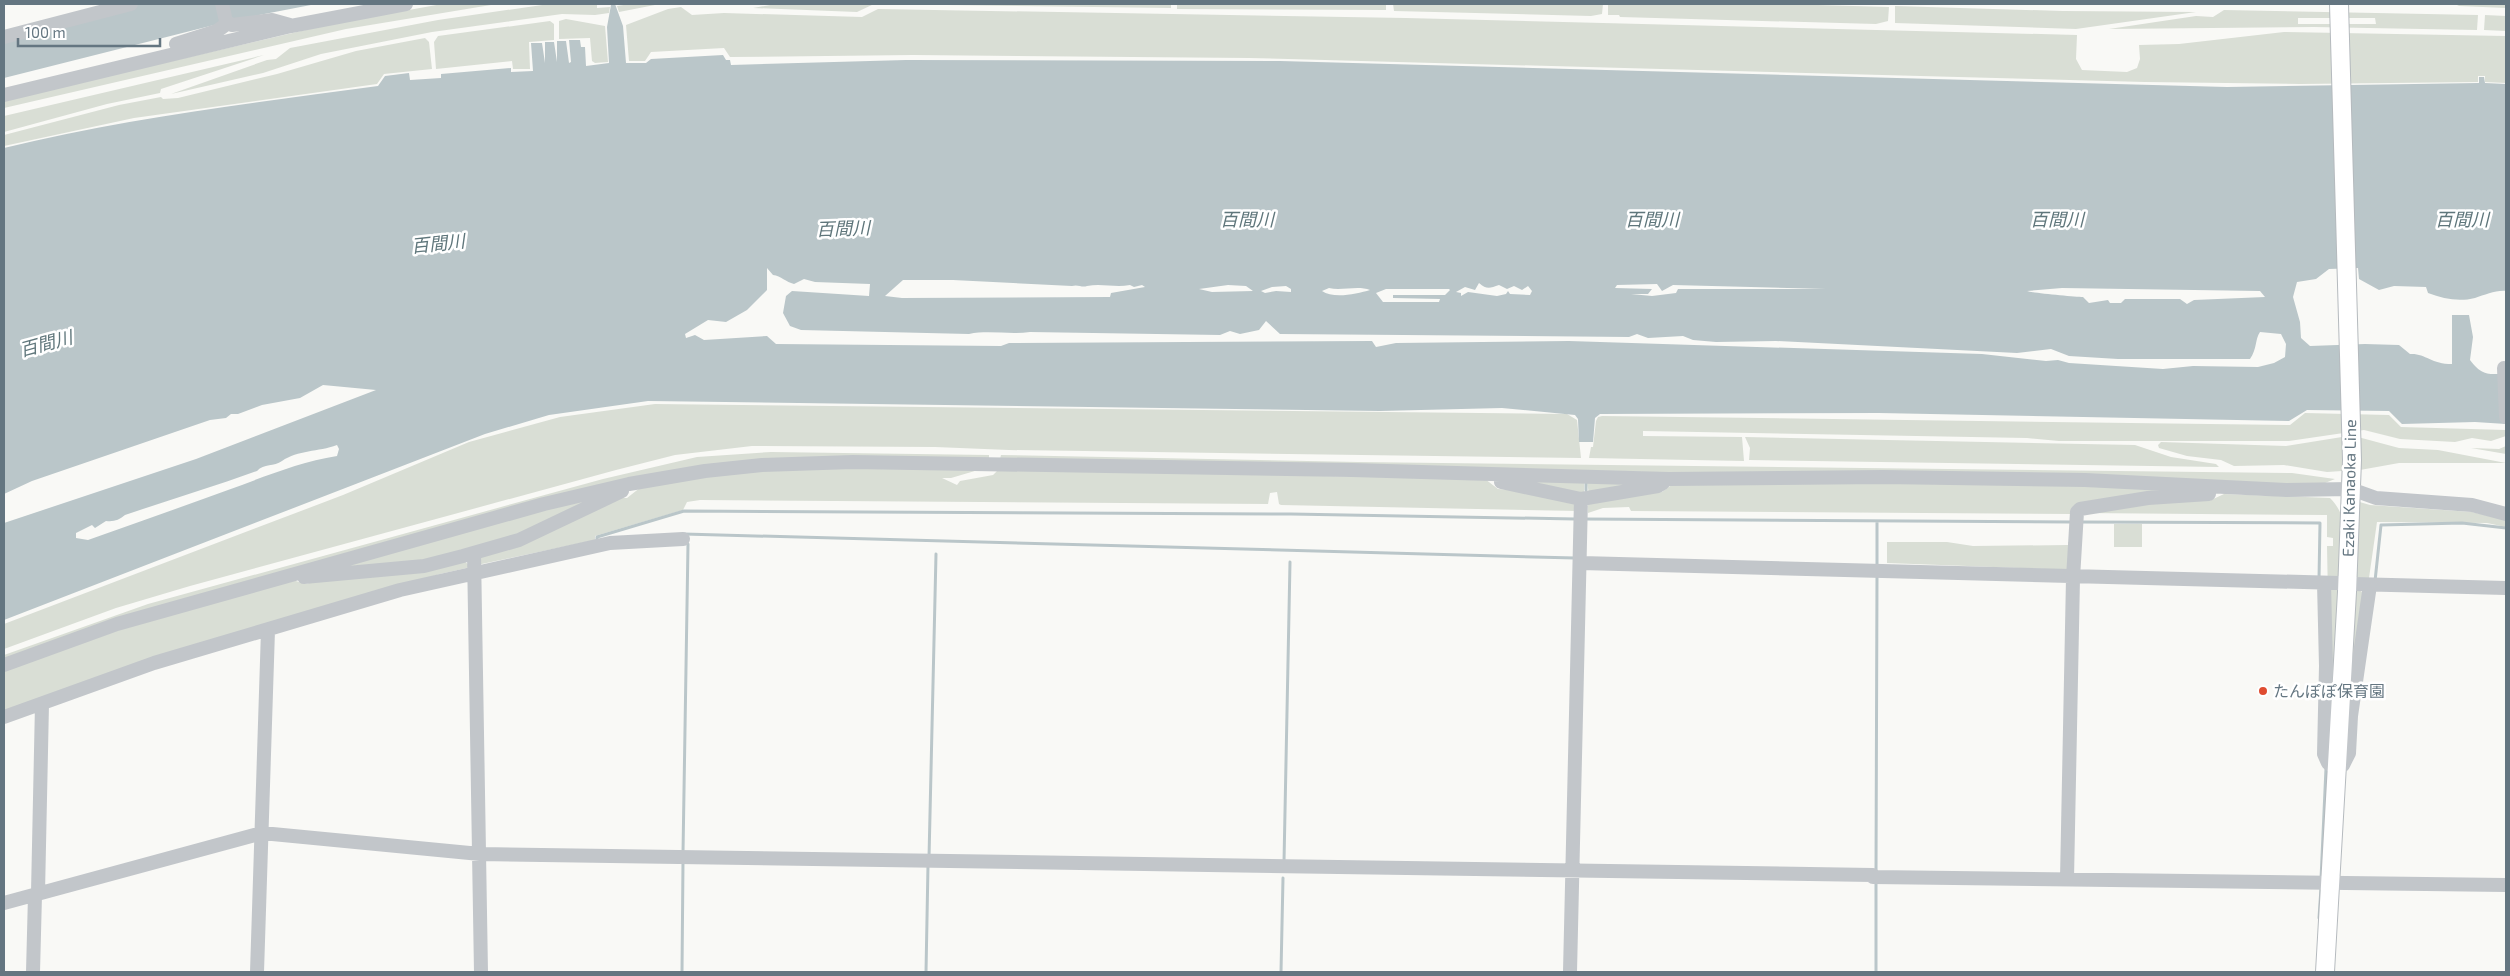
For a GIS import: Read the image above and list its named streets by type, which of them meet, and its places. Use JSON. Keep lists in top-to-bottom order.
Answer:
{
  "streets": {
    "main road": ["Ezaki Kanaoka Line"]
  },
  "water": ["百間川"],
  "places": ["たんぽぽ保育園"],
  "scale_bar": "100 m"
}
